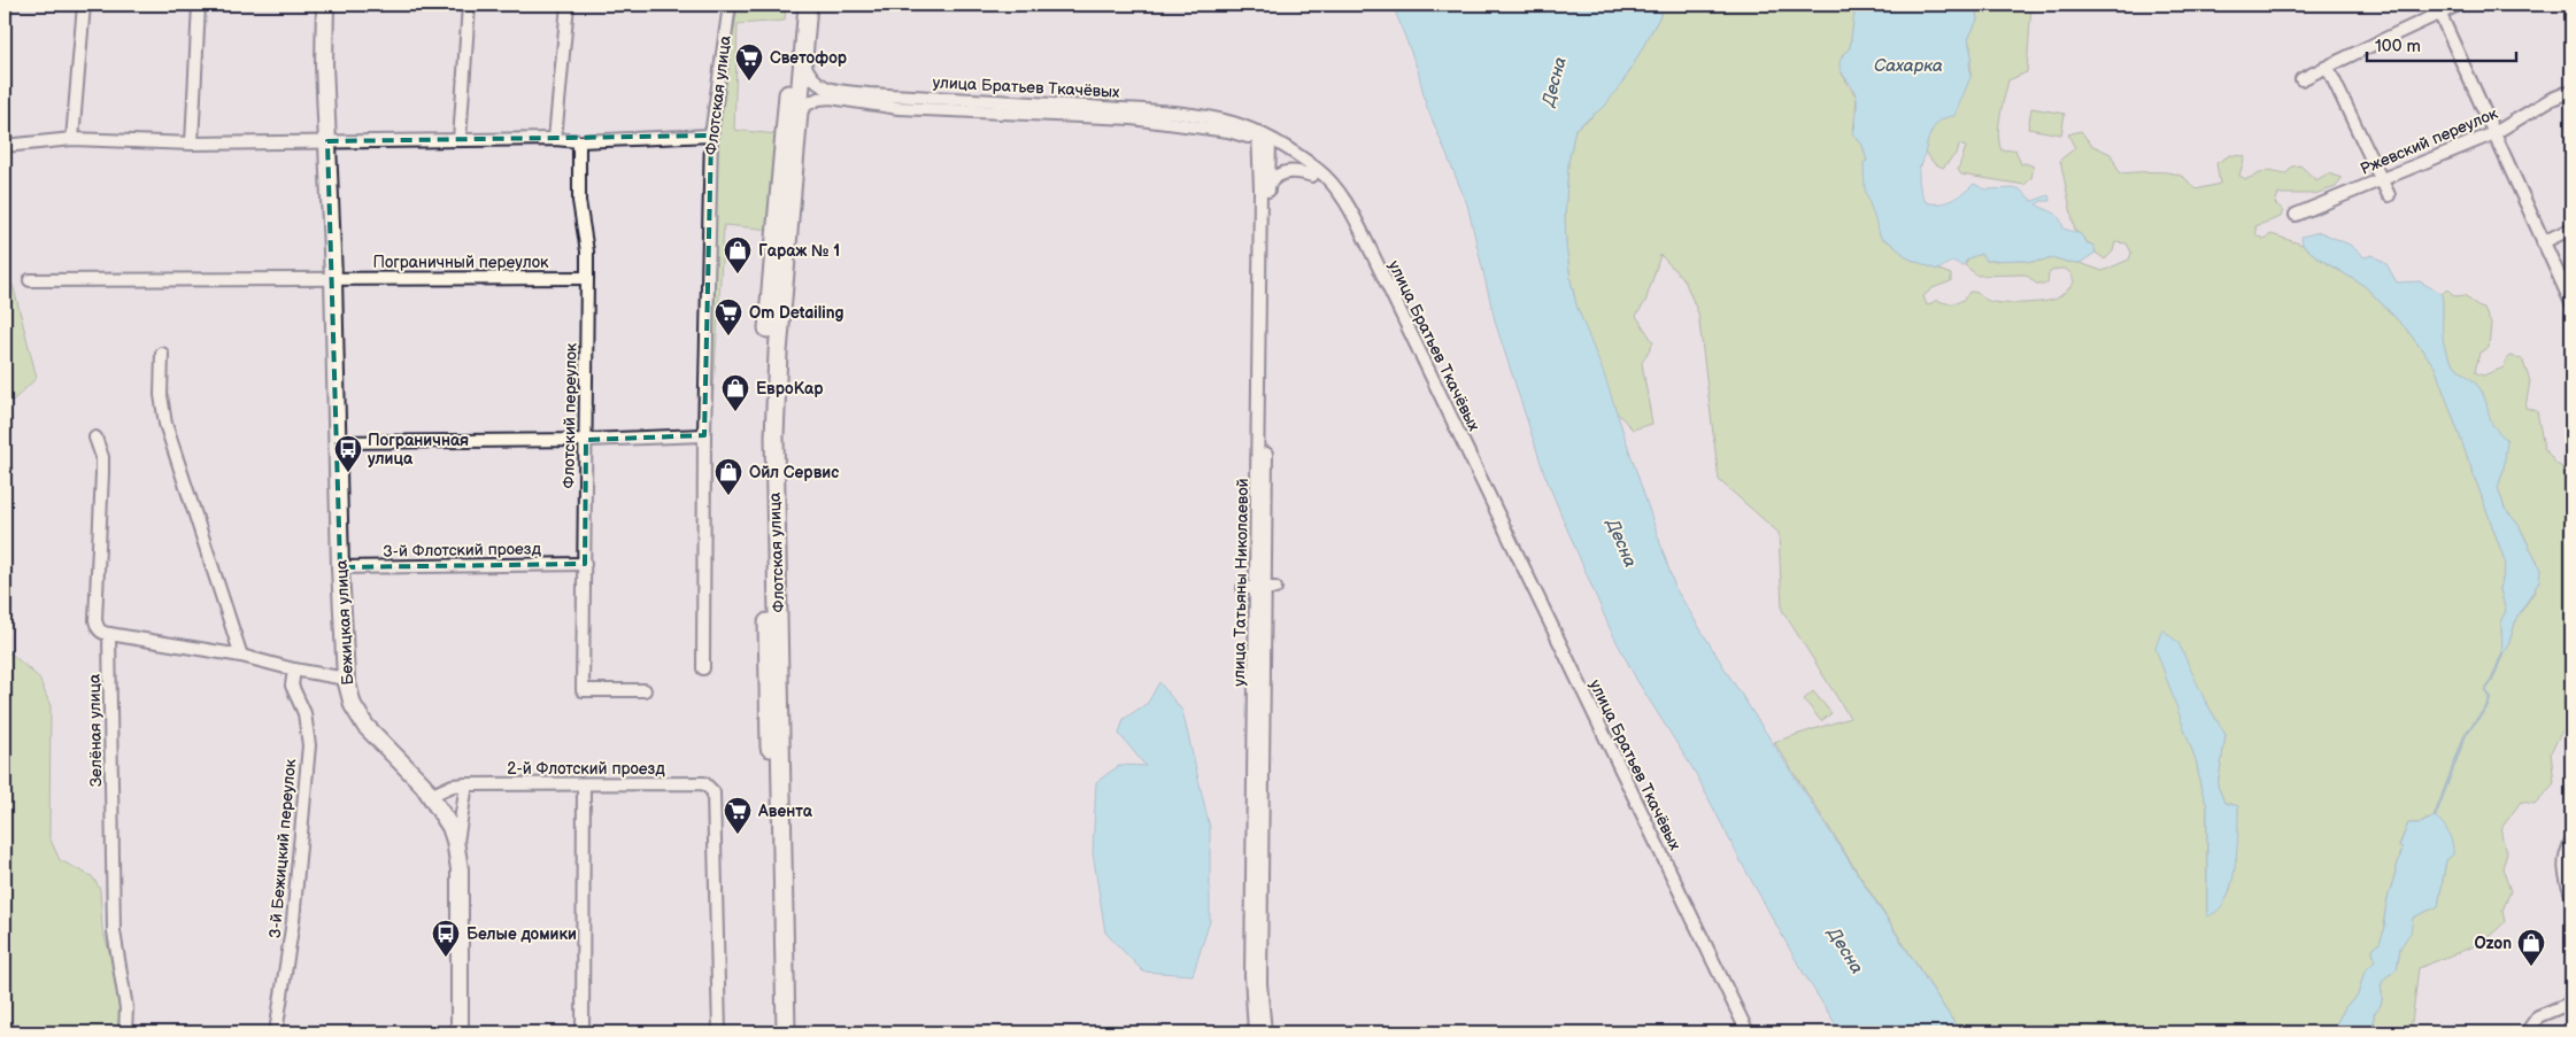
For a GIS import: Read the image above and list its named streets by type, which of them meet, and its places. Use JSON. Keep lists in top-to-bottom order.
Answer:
{
  "streets": {
    "main road": ["Флотская улица"],
    "street": [
      "улица Братьев Ткачёвых",
      "Ржевский переулок",
      "Пограничный переулок",
      "Флотский переулок",
      "3-й Флотский проезд",
      "улица Татьяны Николаевой",
      "Бежицкая улица",
      "Зелёная улица",
      "2-й Флотский проезд",
      "3-й Бежицкий переулок"
    ]
  },
  "crossings": [
    ["улица Братьев Ткачёвых", "Флотская улица"],
    ["улица Братьев Ткачёвых", "улица Татьяны Николаевой"],
    ["Пограничный переулок", "Флотский переулок"],
    ["Пограничный переулок", "Бежицкая улица"],
    ["Флотский переулок", "3-й Флотский проезд"],
    ["3-й Флотский проезд", "Бежицкая улица"],
    ["Бежицкая улица", "2-й Флотский проезд"]
  ],
  "water": ["Сахарка", "Десна"],
  "places": {
    "supermarket": ["Светофор", "Om Detailing", "Авента"],
    "shop": [
      "Гараж № 1",
      "ЕвроКар",
      "Ойл Сервис",
      "Ozon"
    ],
    "bus stop": ["Пограничная улица", "Белые домики"]
  },
  "scale_bar": "100 m"
}
